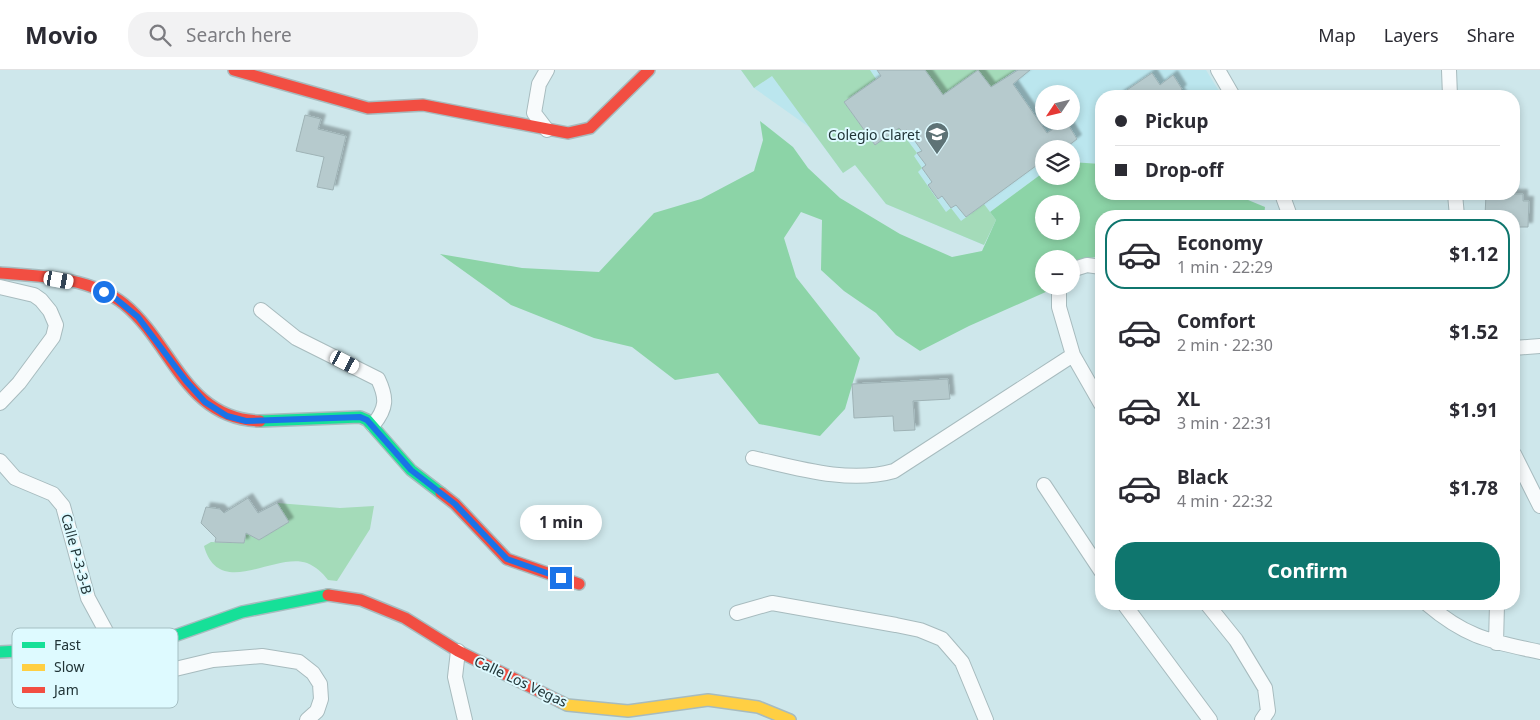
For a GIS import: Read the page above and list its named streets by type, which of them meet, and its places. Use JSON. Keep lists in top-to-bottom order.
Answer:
{
  "streets": {
    "street": ["Calle P-3-3-B", "Calle Los Vegas"]
  },
  "places": {
    "school or university": ["Colegio Claret"]
  },
  "legend": ["Fast", "Slow", "Jam"],
  "north": "bottom left",
  "page": {
    "header": "Movio",
    "search": "Search here",
    "nav": ["Map", "Layers", "Share"],
    "map_buttons": ["+", "−"],
    "banner": ["Pickup", "Drop-off"],
    "list": [
      {
        "name": "Economy",
        "note": "1 min · 22:29",
        "value": "$1.12"
      },
      {
        "name": "Comfort",
        "note": "2 min · 22:30",
        "value": "$1.52"
      },
      {
        "name": "XL",
        "note": "3 min · 22:31",
        "value": "$1.91"
      },
      {
        "name": "Black",
        "note": "4 min · 22:32",
        "value": "$1.78"
      }
    ],
    "bubble": "1 min",
    "buttons": "Confirm"
  }
}
